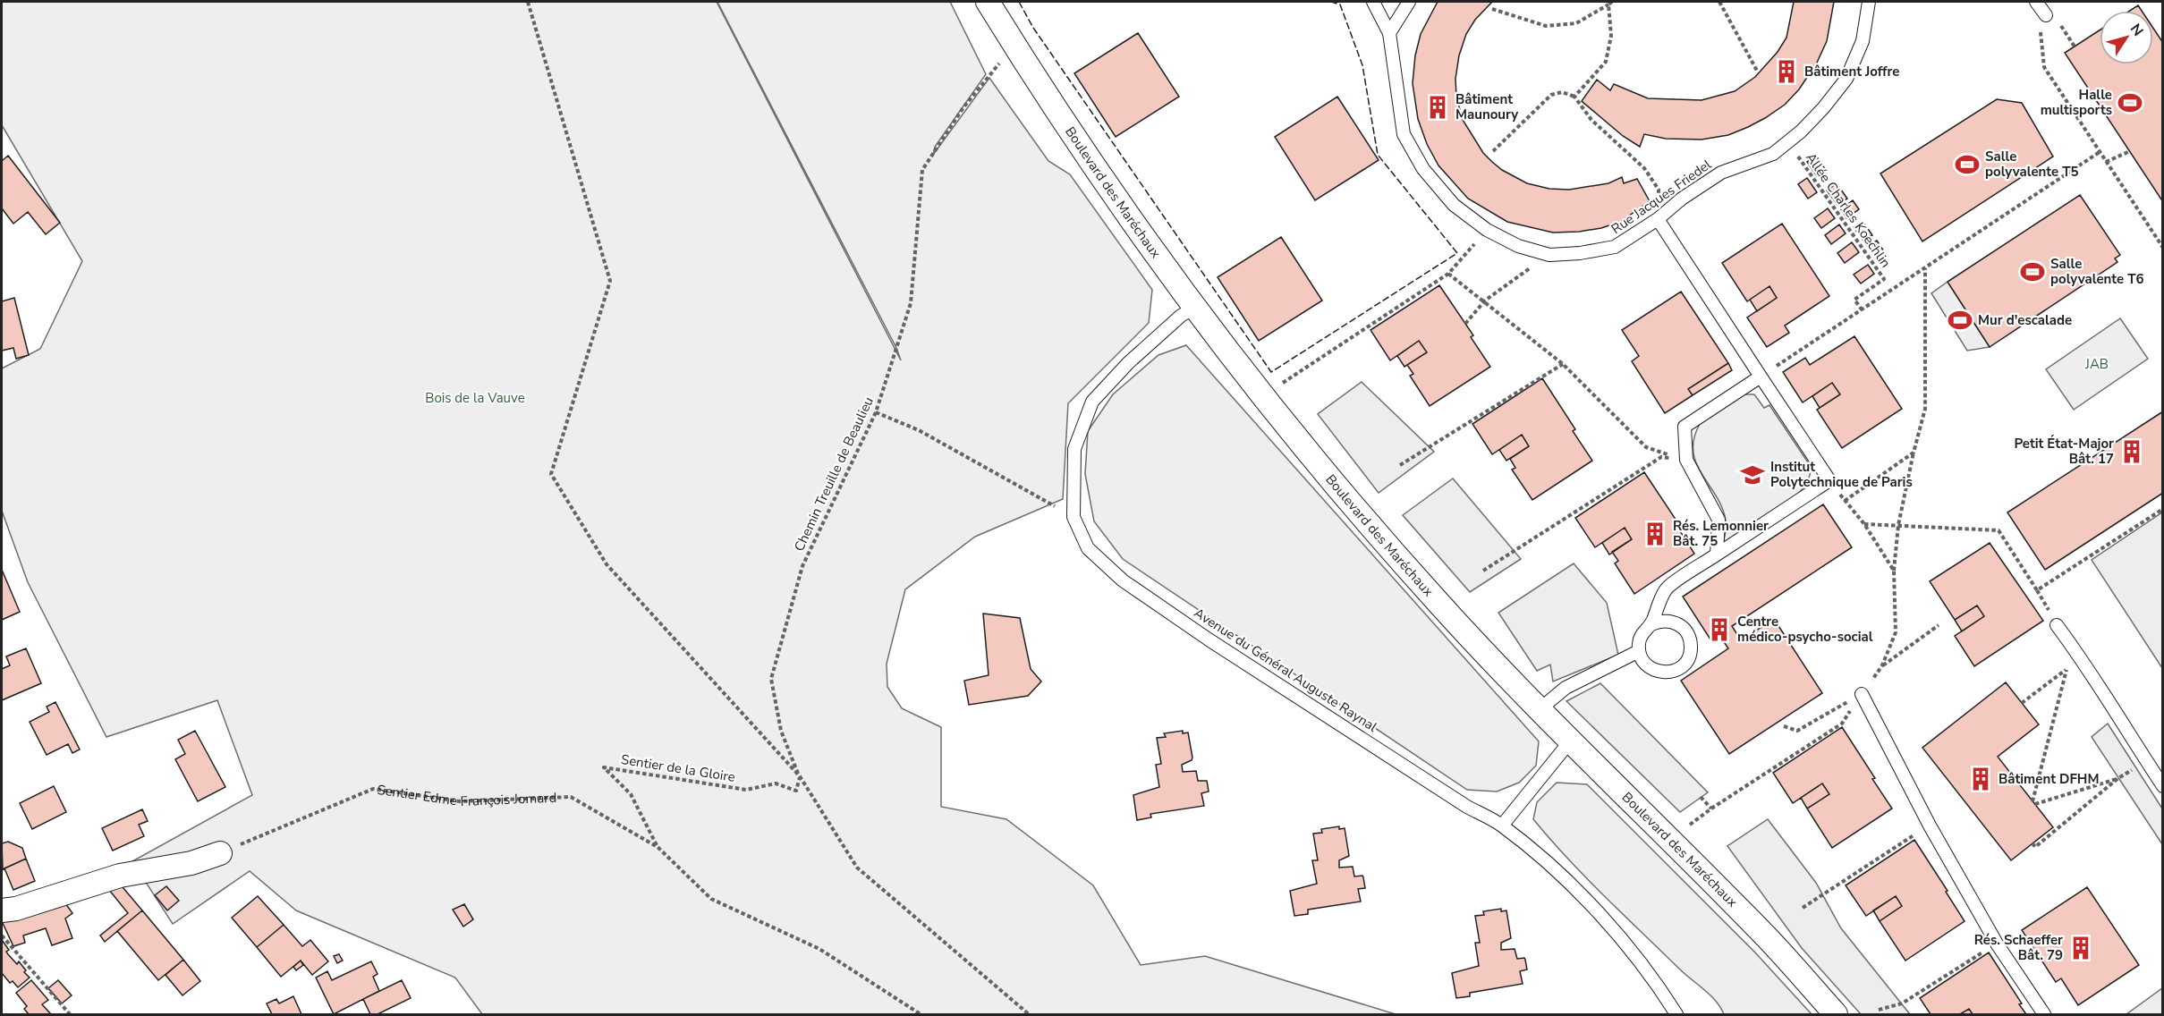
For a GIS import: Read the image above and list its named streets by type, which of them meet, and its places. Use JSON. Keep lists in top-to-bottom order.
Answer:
{
  "streets": {
    "street": ["Boulevard des Maréchaux"],
    "lane": ["Rue Jacques Friedel", "Avenue du Général Auguste Raynal"],
    "path": [
      "Allée Charles Koechlin",
      "Chemin Treuille de Beaulieu",
      "Sentier de la Gloire",
      "Sentier Edme François Jomard"
    ]
  },
  "crossings": [
    ["Boulevard des Maréchaux", "Chemin Treuille de Beaulieu"],
    ["Boulevard des Maréchaux", "Avenue du Général Auguste Raynal"],
    ["Chemin Treuille de Beaulieu", "Sentier de la Gloire"],
    ["Sentier de la Gloire", "Sentier Edme François Jomard"]
  ],
  "parks": ["JAB", "Bois de la Vauve"],
  "places": {
    "building": [
      "Bâtiment Joffre",
      "Bâtiment Maunoury",
      "Petit État-Major Bât. 17",
      "Rés. Lemonnier Bât. 75",
      "Centre médico-psycho-social",
      "Bâtiment DFHM",
      "Rés. Schaeffer Bât. 79"
    ],
    "sports": [
      "Halle multisports",
      "Salle polyvalente T5",
      "Salle polyvalente T6",
      "Mur d'escalade"
    ],
    "school or university": ["Institut Polytechnique de Paris"]
  },
  "north": "top right"
}
